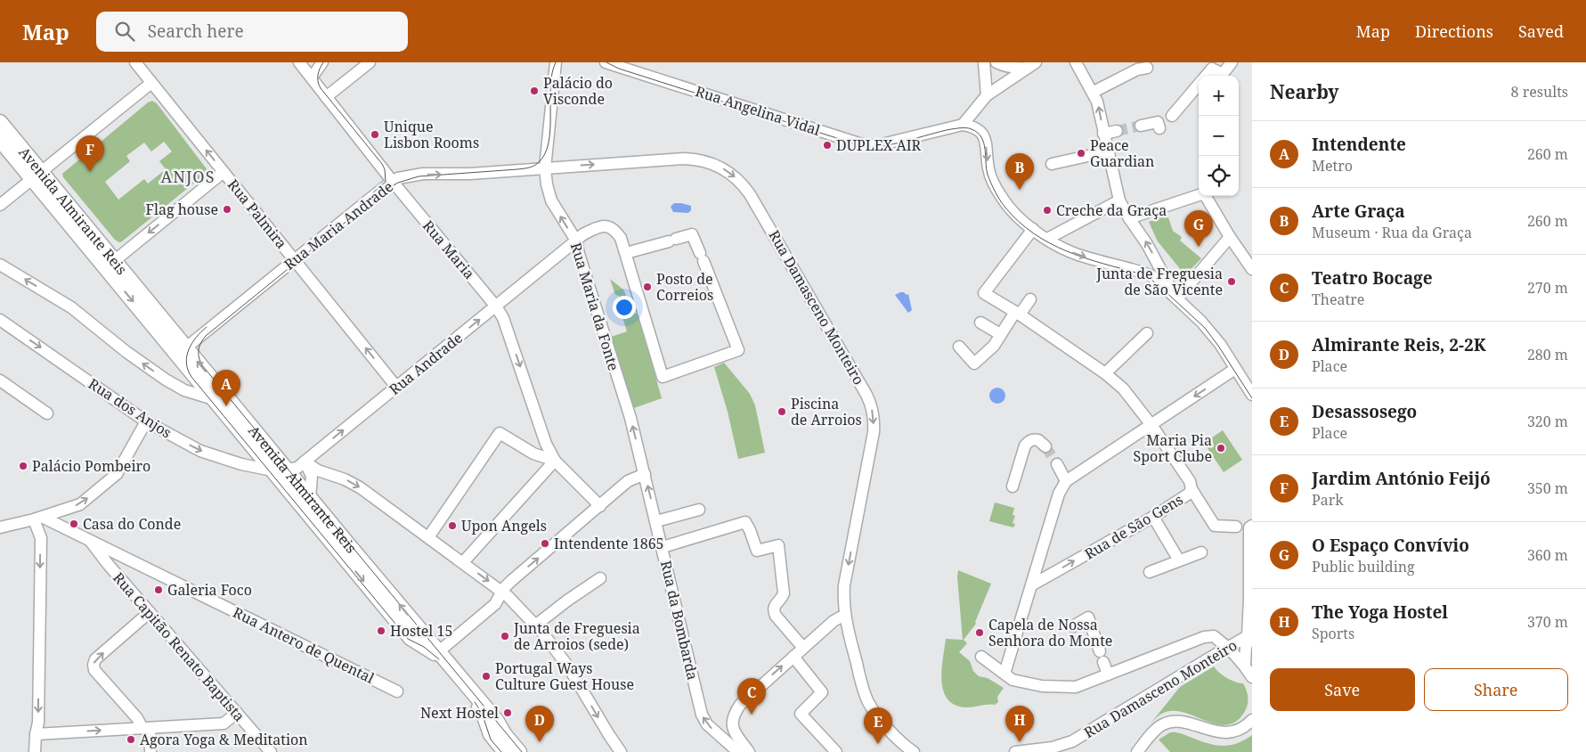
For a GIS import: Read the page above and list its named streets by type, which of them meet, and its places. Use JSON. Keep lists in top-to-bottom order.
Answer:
{
  "streets": {
    "main road": ["Avenida Almirante Reis"],
    "street": [
      "Rua Angelina Vidal",
      "Rua Palmira",
      "Rua Maria Andrade",
      "Rua Maria",
      "Rua Maria da Fonte",
      "Rua Damasceno Monteiro",
      "Rua Andrade",
      "Rua dos Anjos",
      "Rua de São Gens",
      "Rua da Bombarda",
      "Rua Antero de Quental",
      "Rua Capitão Renato Baptista"
    ]
  },
  "crossings": [
    ["Avenida Almirante Reis", "Rua Maria Andrade"],
    ["Avenida Almirante Reis", "Rua dos Anjos"],
    ["Rua Palmira", "Rua Maria Andrade"],
    ["Rua Palmira", "Rua Andrade"],
    ["Rua Maria Andrade", "Rua Maria"],
    ["Rua Maria Andrade", "Rua Maria da Fonte"],
    ["Rua Maria Andrade", "Rua Damasceno Monteiro"],
    ["Rua Maria", "Rua Andrade"],
    ["Rua Maria da Fonte", "Rua Damasceno Monteiro"],
    ["Rua Maria da Fonte", "Rua Andrade"],
    ["Rua Maria da Fonte", "Rua da Bombarda"],
    ["Rua Antero de Quental", "Rua Capitão Renato Baptista"]
  ],
  "one_way": [
    "Rua Palmira",
    "Rua Maria Andrade",
    "Rua Maria da Fonte",
    "Rua da Bombarda"
  ],
  "districts": ["ANJOS"],
  "places": [
    "Palácio do Visconde",
    "Unique Lisbon Rooms",
    "DUPLEX AIR",
    "Peace Guardian",
    "Flag house",
    "Creche da Graça",
    "Junta de Freguesia de São Vicente",
    "Posto de Correios",
    "Piscina de Arroios",
    "Maria Pia Sport Clube",
    "Palácio Pombeiro",
    "Casa do Conde",
    "Upon Angels",
    "Intendente 1865",
    "Galeria Foco",
    "Hostel 15",
    "Capela de Nossa Senhora do Monte",
    "Junta de Freguesia de Arroios (sede)",
    "Portugal Ways Culture Guest House",
    "Next Hostel",
    "Agora Yoga & Meditation"
  ],
  "page": {
    "header": "Map",
    "search": "Search here",
    "nav": ["Map", "Directions", "Saved"],
    "heading": ["Nearby", "8 results"],
    "map_buttons": ["+", "−"],
    "list": [
      {
        "mark": "A",
        "name": "Intendente",
        "note": "Metro",
        "value": "260 m"
      },
      {
        "mark": "B",
        "name": "Arte Graça",
        "note": "Museum · Rua da Graça",
        "value": "260 m"
      },
      {
        "mark": "C",
        "name": "Teatro Bocage",
        "note": "Theatre",
        "value": "270 m"
      },
      {
        "mark": "D",
        "name": "Almirante Reis, 2-2K",
        "note": "Place",
        "value": "280 m"
      },
      {
        "mark": "E",
        "name": "Desassosego",
        "note": "Place",
        "value": "320 m"
      },
      {
        "mark": "F",
        "name": "Jardim António Feijó",
        "note": "Park",
        "value": "350 m"
      },
      {
        "mark": "G",
        "name": "O Espaço Convívio",
        "note": "Public building",
        "value": "360 m"
      },
      {
        "mark": "H",
        "name": "The Yoga Hostel",
        "note": "Sports",
        "value": "370 m"
      }
    ],
    "pins": [
      "F",
      "B",
      "G",
      "A",
      "C",
      "D",
      "H",
      "E"
    ],
    "buttons": ["Save", "Share"]
  }
}
